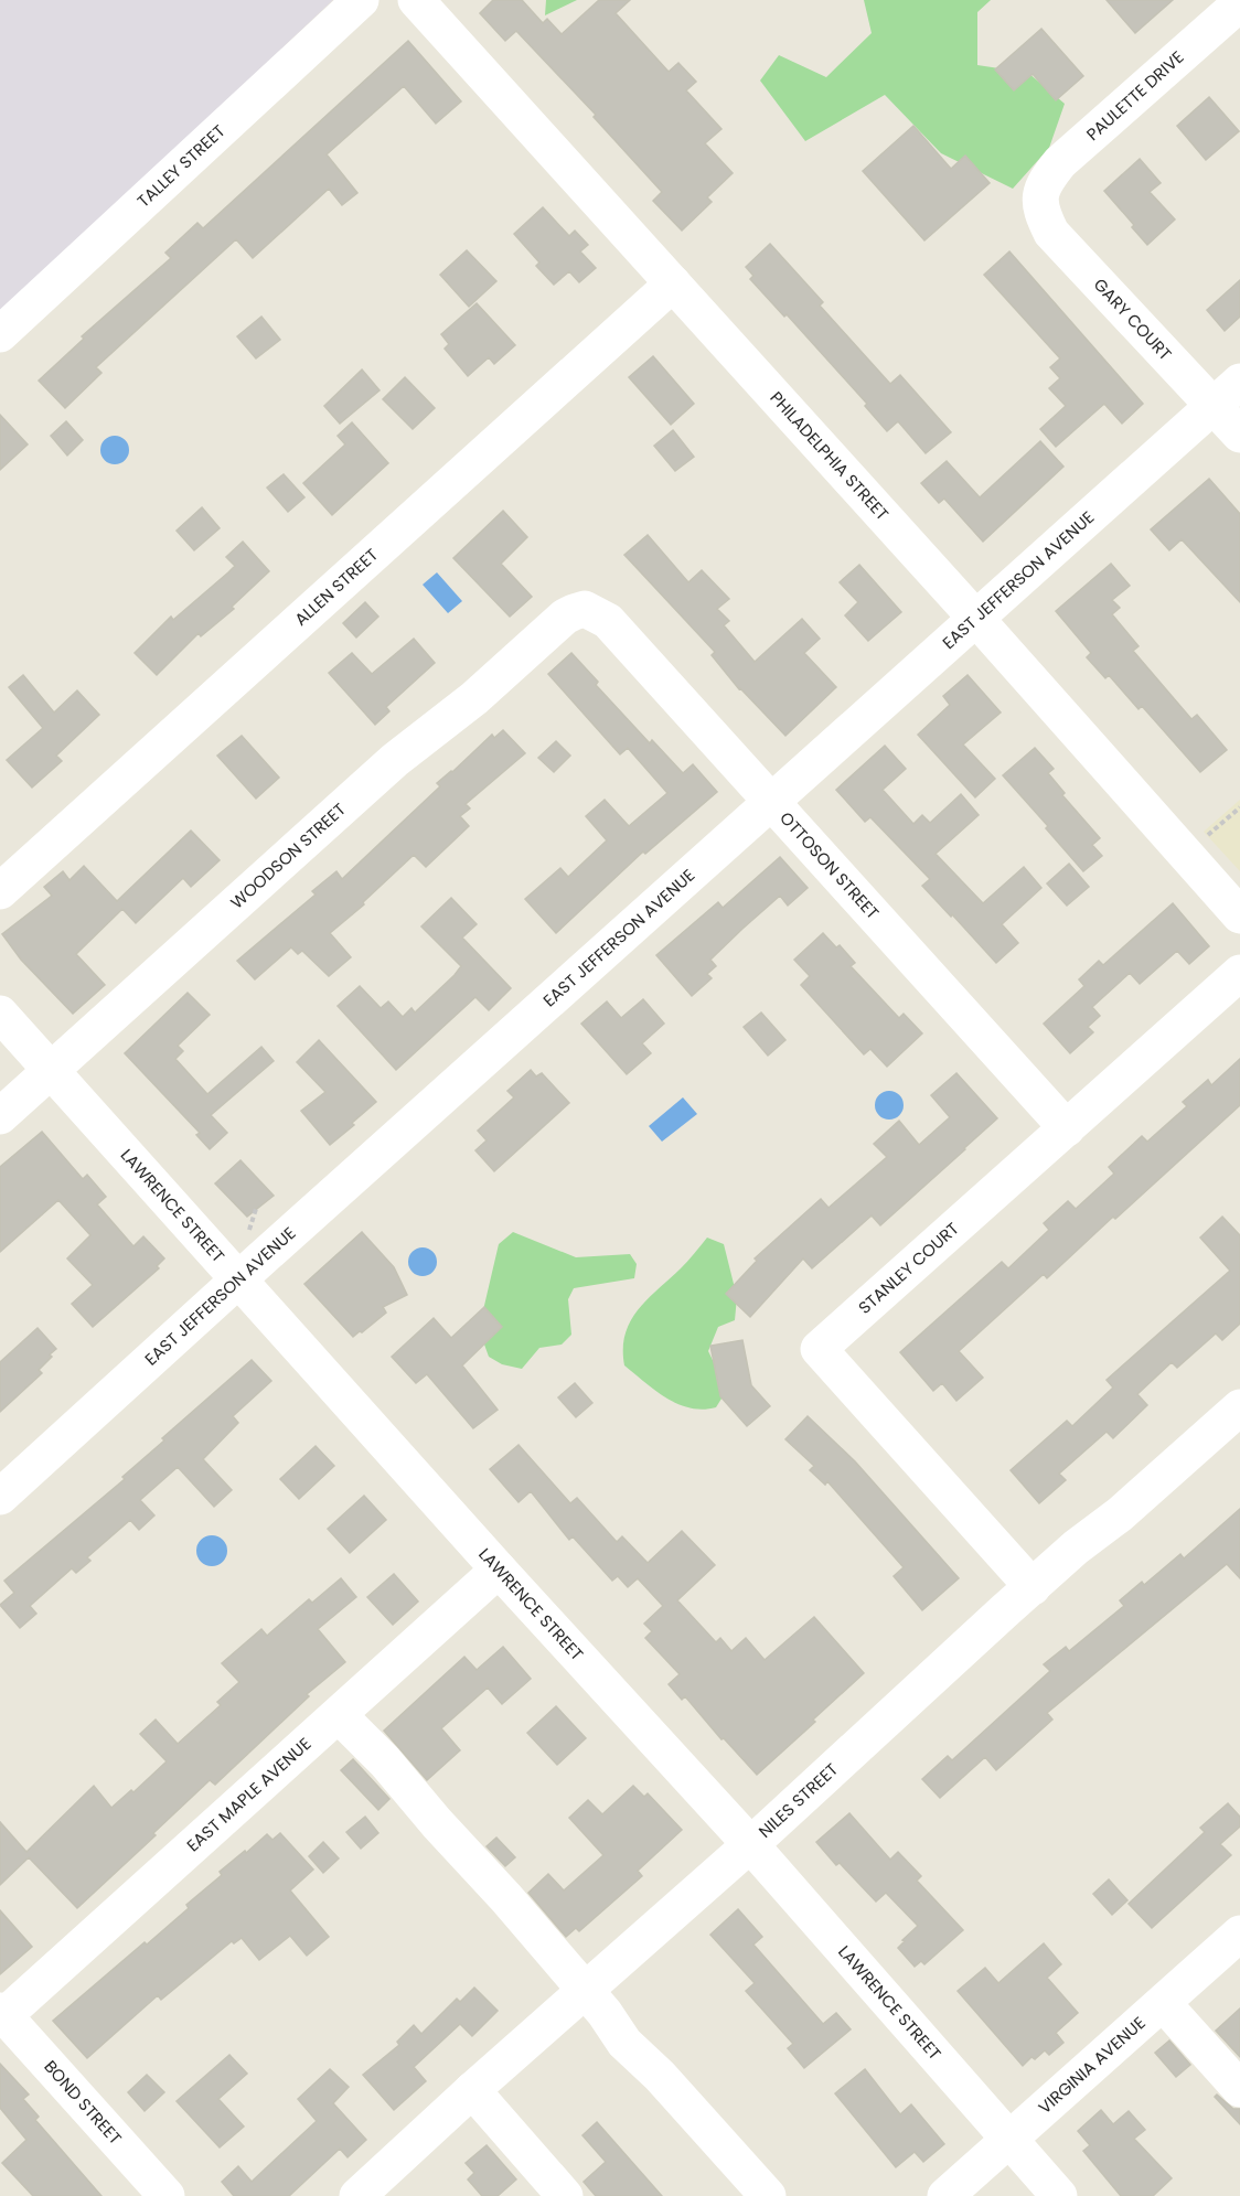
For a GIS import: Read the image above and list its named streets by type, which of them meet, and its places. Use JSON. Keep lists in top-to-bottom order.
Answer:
{
  "streets": {
    "street": [
      "PAULETTE DRIVE",
      "TALLEY STREET",
      "GARY COURT",
      "PHILADELPHIA STREET",
      "EAST JEFFERSON AVENUE",
      "ALLEN STREET",
      "WOODSON STREET",
      "OTTOSON STREET",
      "LAWRENCE STREET",
      "STANLEY COURT",
      "EAST MAPLE AVENUE",
      "NILES STREET",
      "VIRGINIA AVENUE",
      "BOND STREET"
    ]
  },
  "crossings": [
    ["PAULETTE DRIVE", "GARY COURT"],
    ["GARY COURT", "EAST JEFFERSON AVENUE"],
    ["PHILADELPHIA STREET", "EAST JEFFERSON AVENUE"],
    ["PHILADELPHIA STREET", "ALLEN STREET"],
    ["EAST JEFFERSON AVENUE", "OTTOSON STREET"],
    ["EAST JEFFERSON AVENUE", "LAWRENCE STREET"],
    ["WOODSON STREET", "OTTOSON STREET"],
    ["WOODSON STREET", "LAWRENCE STREET"],
    ["OTTOSON STREET", "STANLEY COURT"],
    ["LAWRENCE STREET", "EAST MAPLE AVENUE"],
    ["LAWRENCE STREET", "NILES STREET"],
    ["LAWRENCE STREET", "VIRGINIA AVENUE"],
    ["STANLEY COURT", "NILES STREET"],
    ["EAST MAPLE AVENUE", "BOND STREET"]
  ]
}
